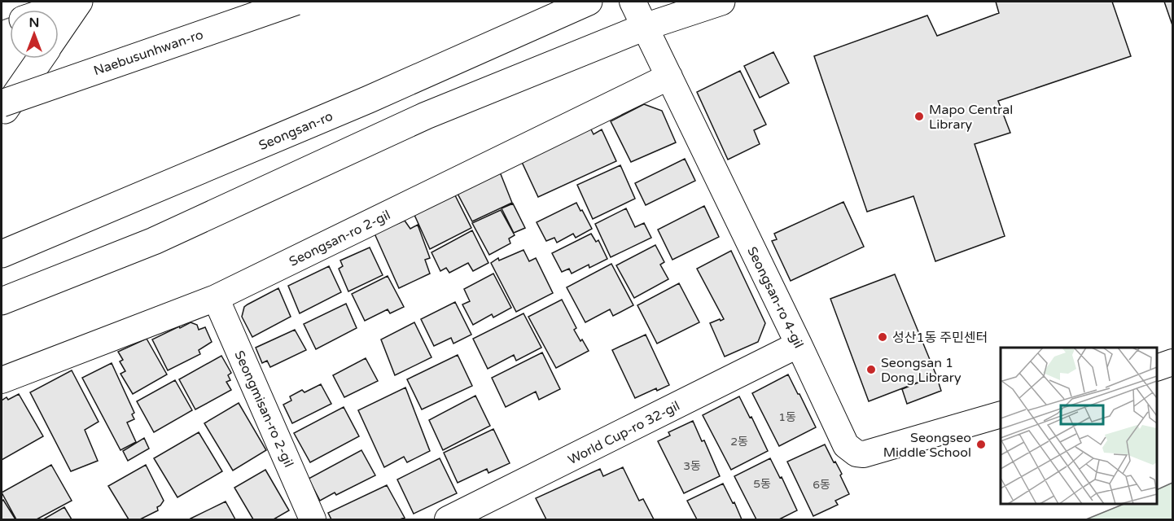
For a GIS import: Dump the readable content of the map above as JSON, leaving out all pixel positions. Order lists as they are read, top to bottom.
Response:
{
  "streets": {
    "main road": ["Naebusunhwan-ro", "Seongsan-ro"],
    "street": [
      "Seongsan-ro 2-gil",
      "Seongsan-ro 4-gil",
      "Seongmisan-ro 2-gil",
      "World Cup-ro 32-gil"
    ]
  },
  "crossings": [
    ["Seongsan-ro 2-gil", "Seongsan-ro 4-gil"],
    ["Seongsan-ro 2-gil", "Seongmisan-ro 2-gil"],
    ["Seongsan-ro 4-gil", "World Cup-ro 32-gil"]
  ],
  "places": [
    "Mapo Central Library",
    "성산1동 주민센터",
    "Seongsan 1 Dong Library",
    "Seongseo Middle School"
  ],
  "house_numbers": [
    "1동",
    "2동",
    "3동",
    "5동",
    "6동"
  ],
  "north": "top"
}
